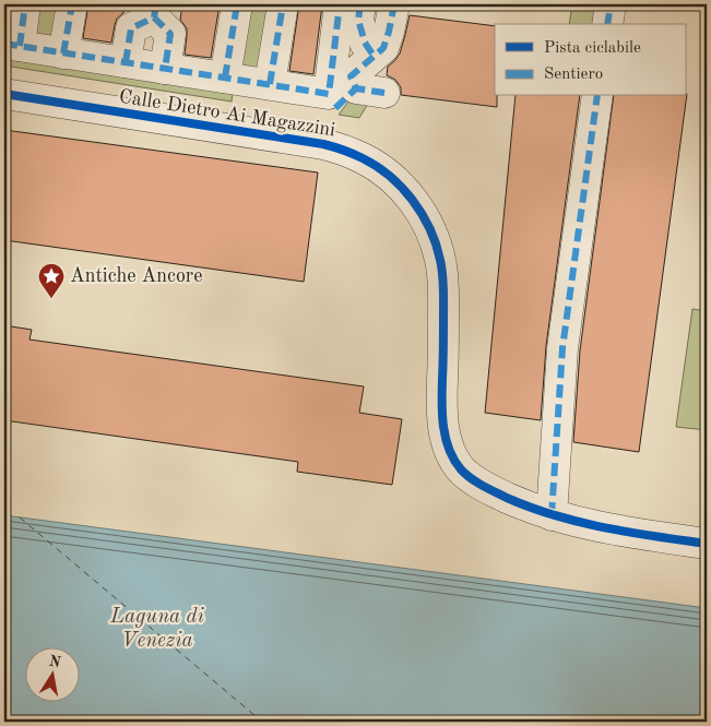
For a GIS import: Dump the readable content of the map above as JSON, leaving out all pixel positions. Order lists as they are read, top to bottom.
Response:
{
  "streets": {
    "street": ["Calle Dietro Ai Magazzini"]
  },
  "water": ["Laguna di Venezia"],
  "places": {
    "place": ["Antiche Ancore"]
  },
  "legend": ["Pista ciclabile", "Sentiero"],
  "north": "top"
}
